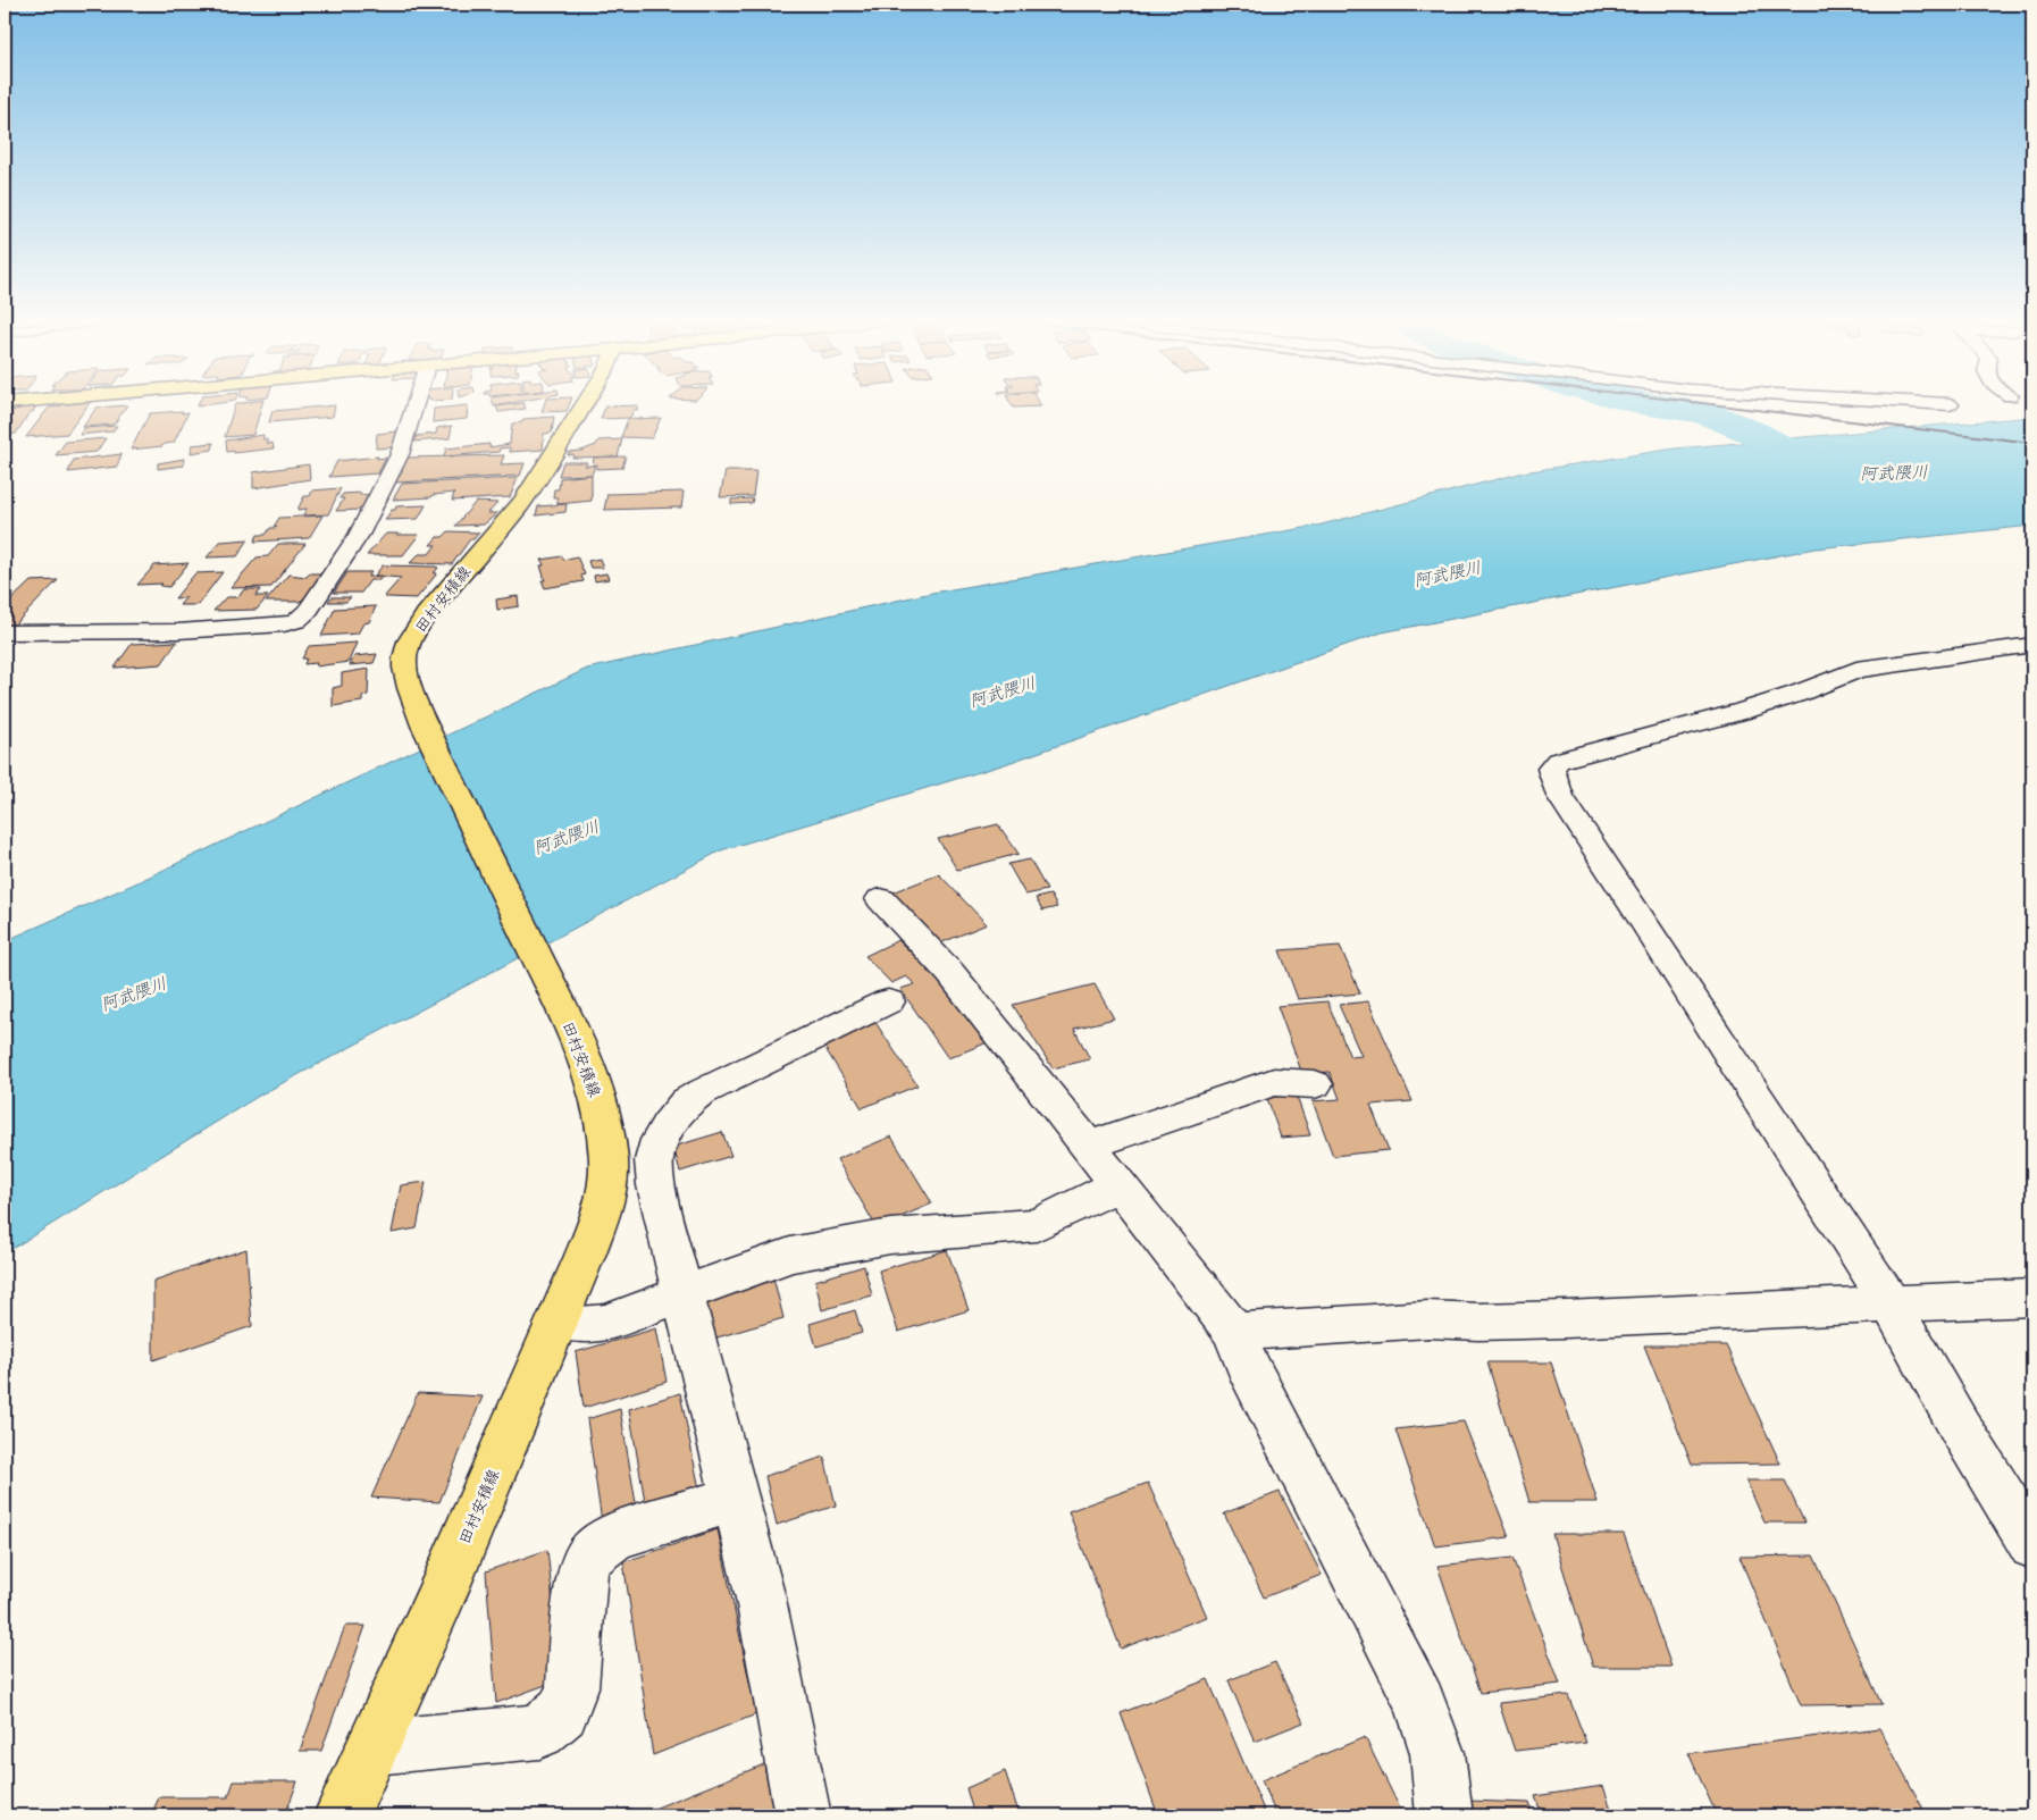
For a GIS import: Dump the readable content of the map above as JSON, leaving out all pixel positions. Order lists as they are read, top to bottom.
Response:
{
  "streets": {
    "main road": ["田村安積線"]
  },
  "water": ["阿武隈川"]
}
